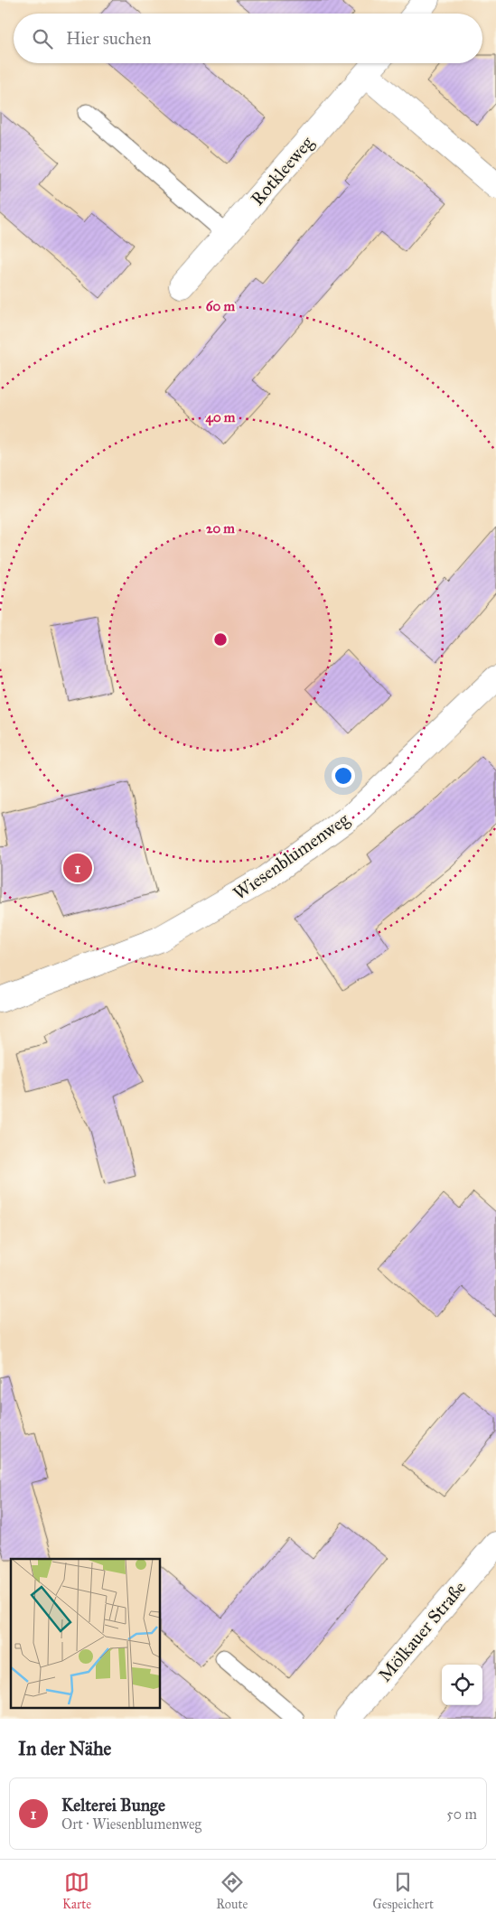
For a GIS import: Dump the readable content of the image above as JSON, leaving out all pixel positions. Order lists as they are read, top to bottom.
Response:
{
  "streets": {
    "street": ["Rotkleeweg", "Wiesenblumenweg", "Mölkauer Straße"]
  },
  "page": {
    "search": "Hier suchen",
    "pins": "1",
    "heading": "In der Nähe",
    "list": [
      {
        "mark": "1",
        "name": "Kelterei Bunge",
        "note": "Ort · Wiesenblumenweg",
        "value": "50 m"
      }
    ],
    "nav": ["Karte", "Route", "Gespeichert"]
  },
  "rings": ["60 m", "40 m", "20 m"]
}
